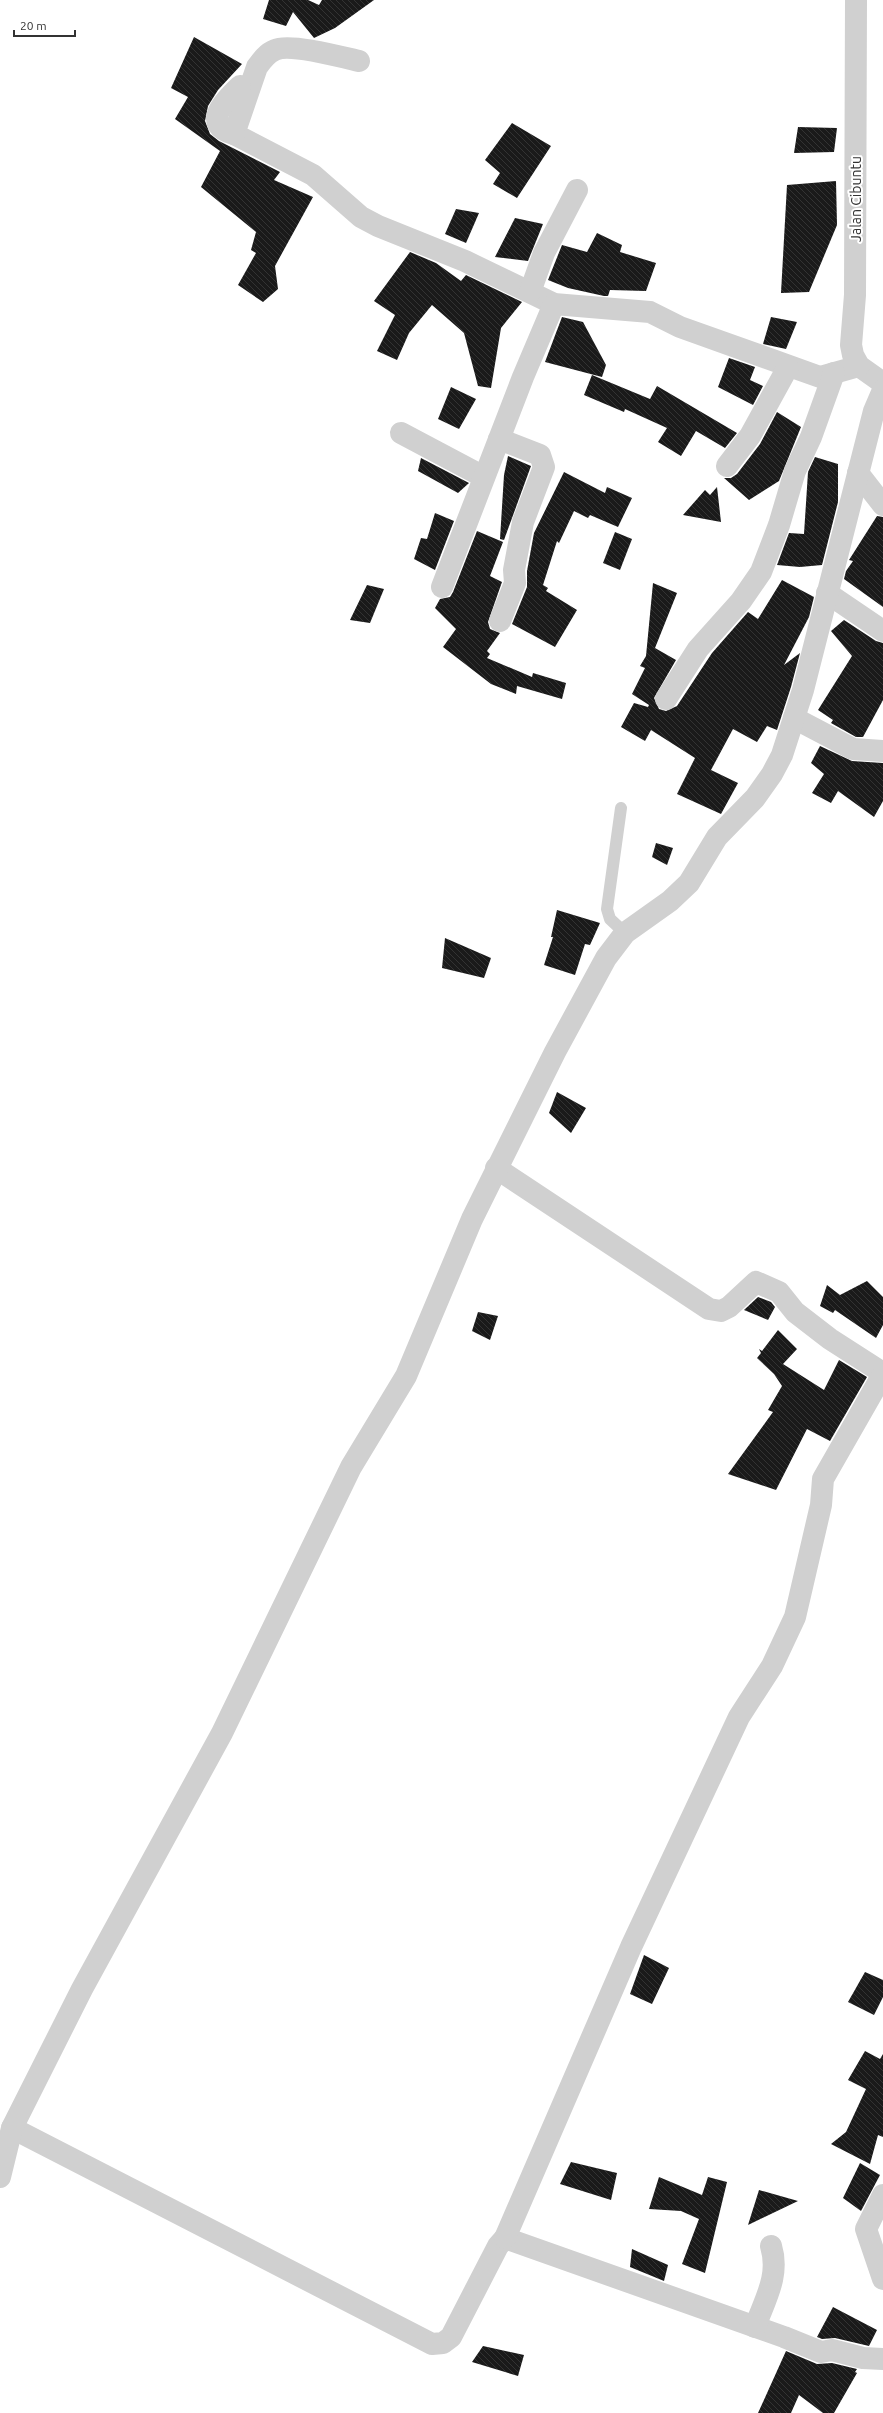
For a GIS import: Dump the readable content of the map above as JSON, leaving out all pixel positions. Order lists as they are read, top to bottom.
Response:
{
  "streets": {
    "street": ["Jalan Cibuntu"]
  },
  "scale_bar": "20 m"
}
